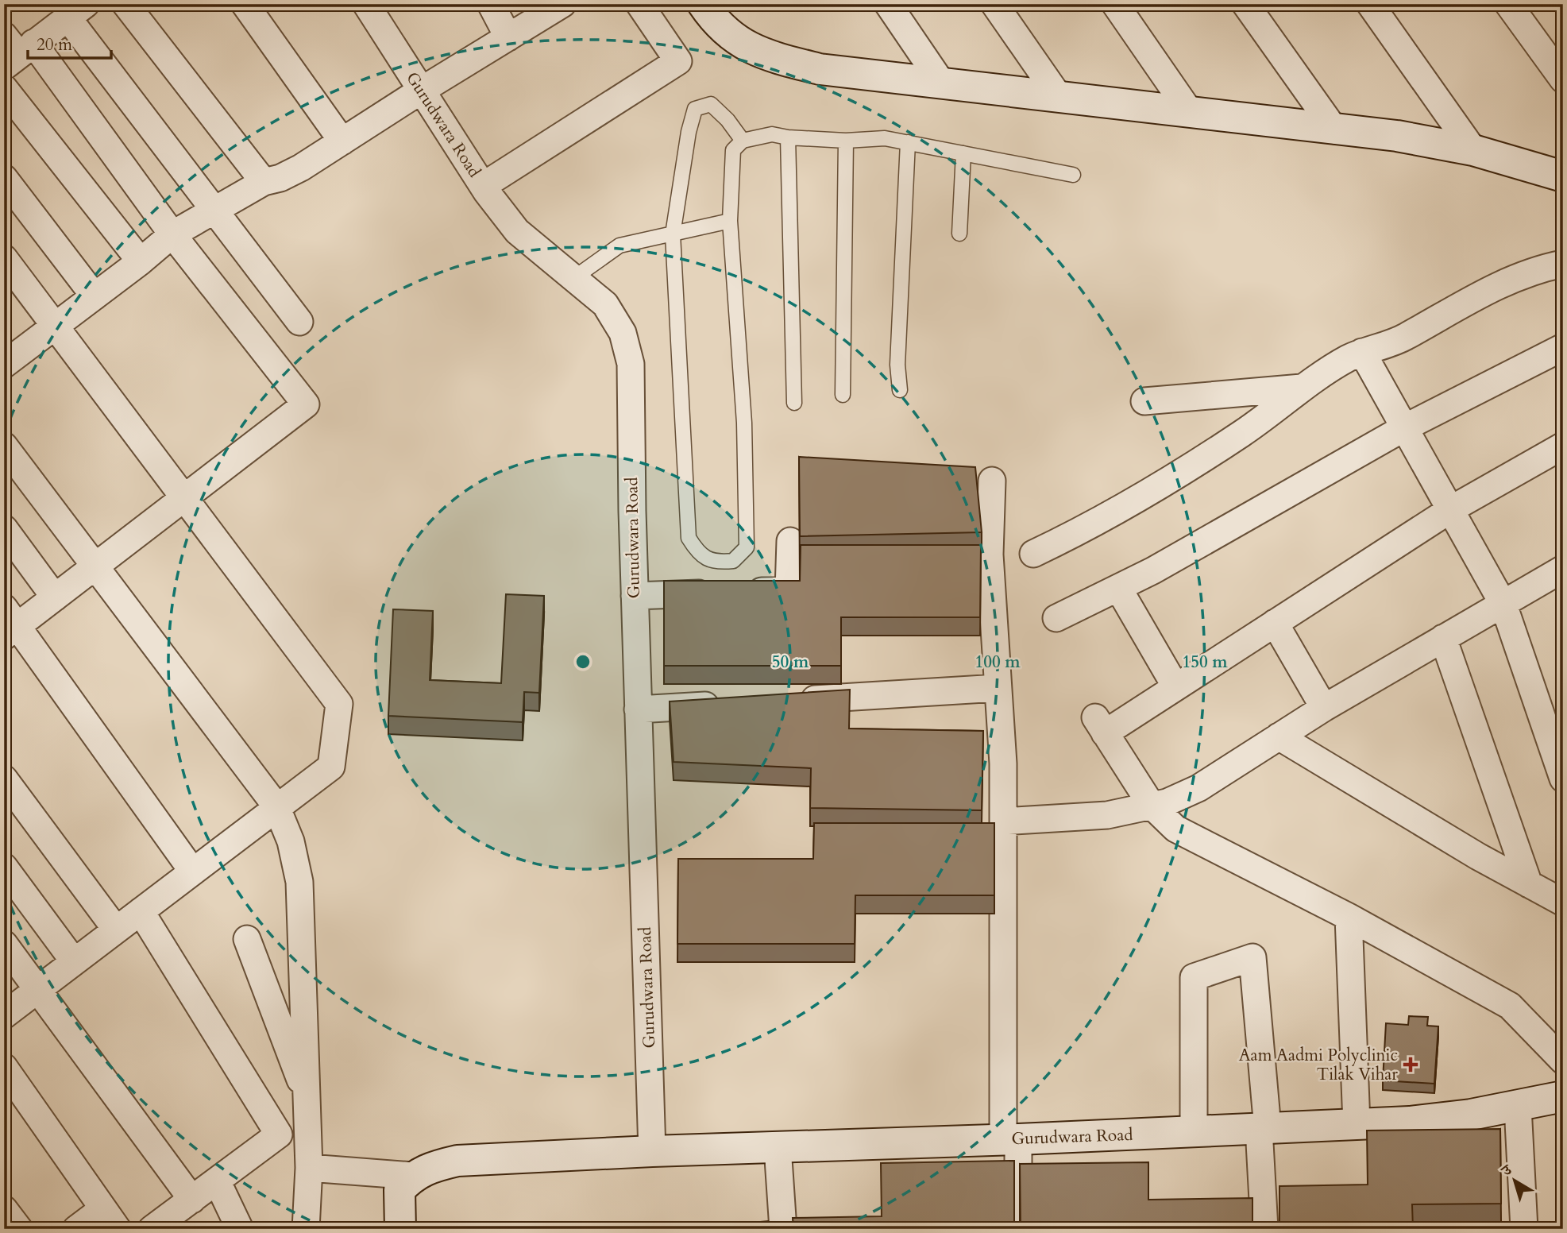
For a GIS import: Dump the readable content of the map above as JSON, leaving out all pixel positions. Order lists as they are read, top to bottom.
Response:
{
  "streets": {
    "street": ["Gurudwara Road"]
  },
  "places": {
    "health": ["Aam Aadmi Polyclinic Tilak Vihar"]
  },
  "scale_bar": "20 m",
  "north": "top left",
  "rings": ["50 m", "100 m", "150 m"]
}
